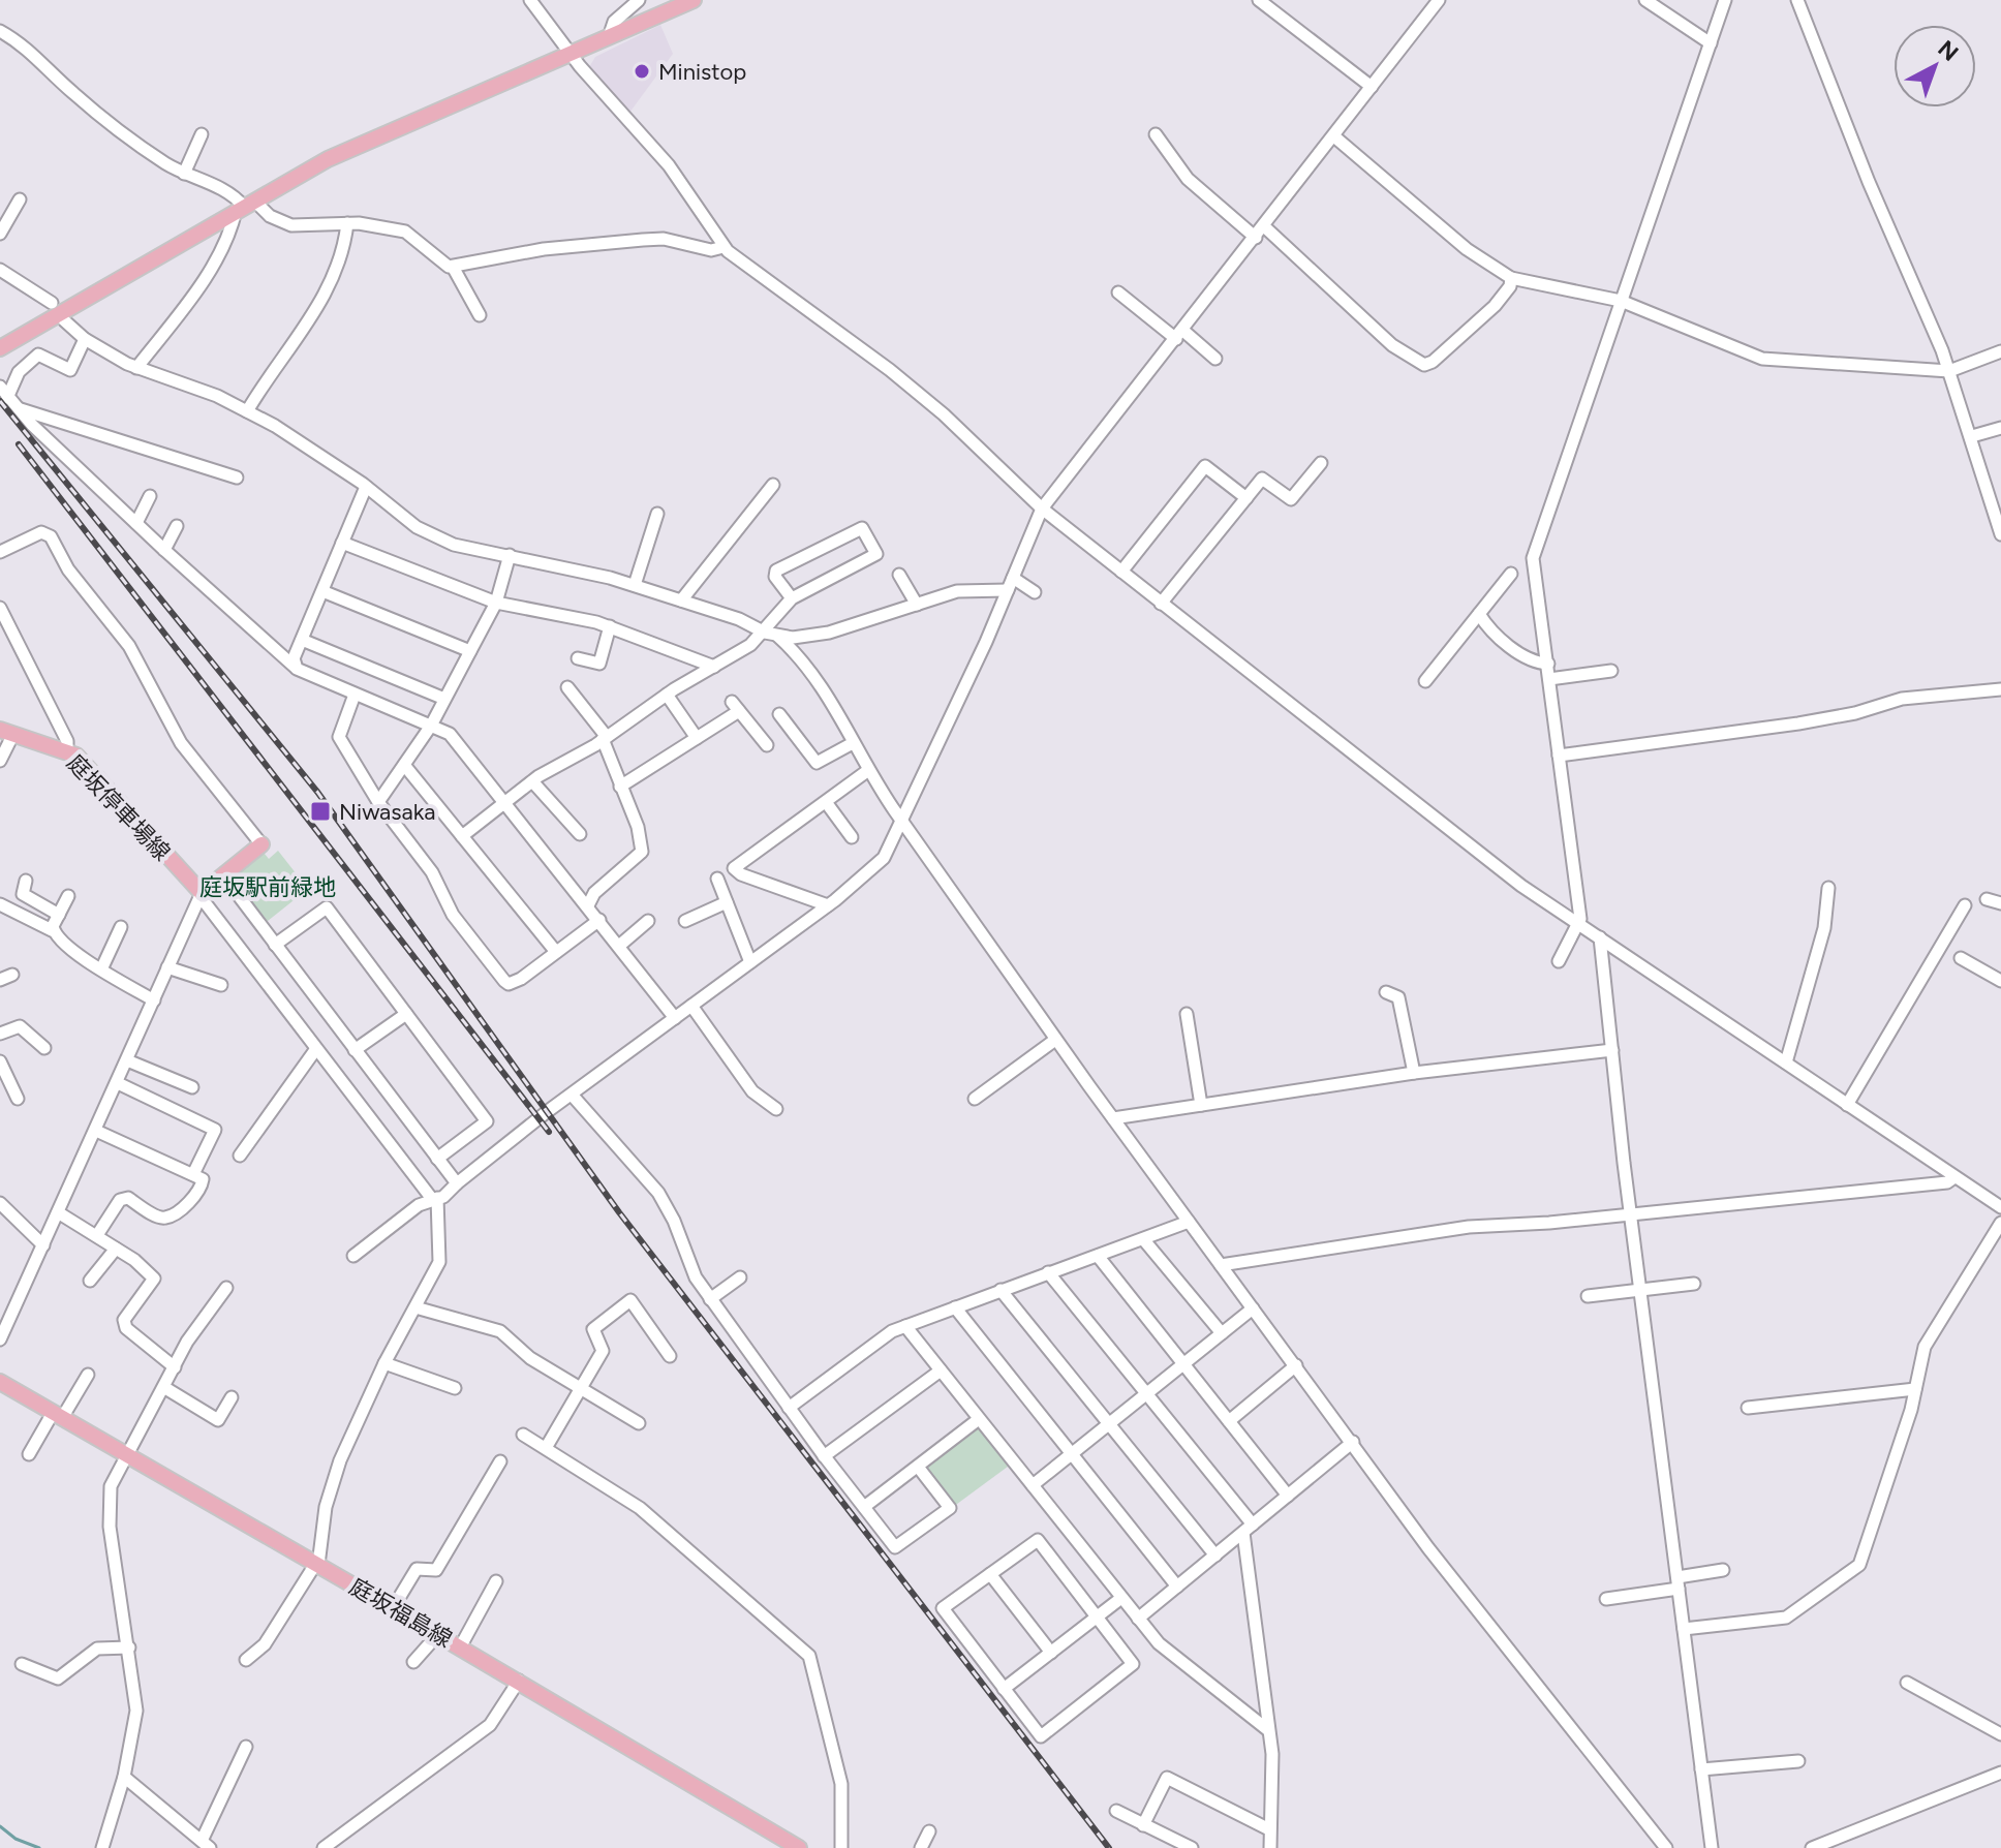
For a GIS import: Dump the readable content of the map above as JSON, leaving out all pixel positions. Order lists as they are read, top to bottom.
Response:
{
  "streets": {
    "main road": ["庭坂停車場線", "庭坂福島線"]
  },
  "parks": ["庭坂駅前緑地"],
  "places": {
    "other": ["Ministop"],
    "transit": ["Niwasaka"]
  },
  "north": "top right"
}
